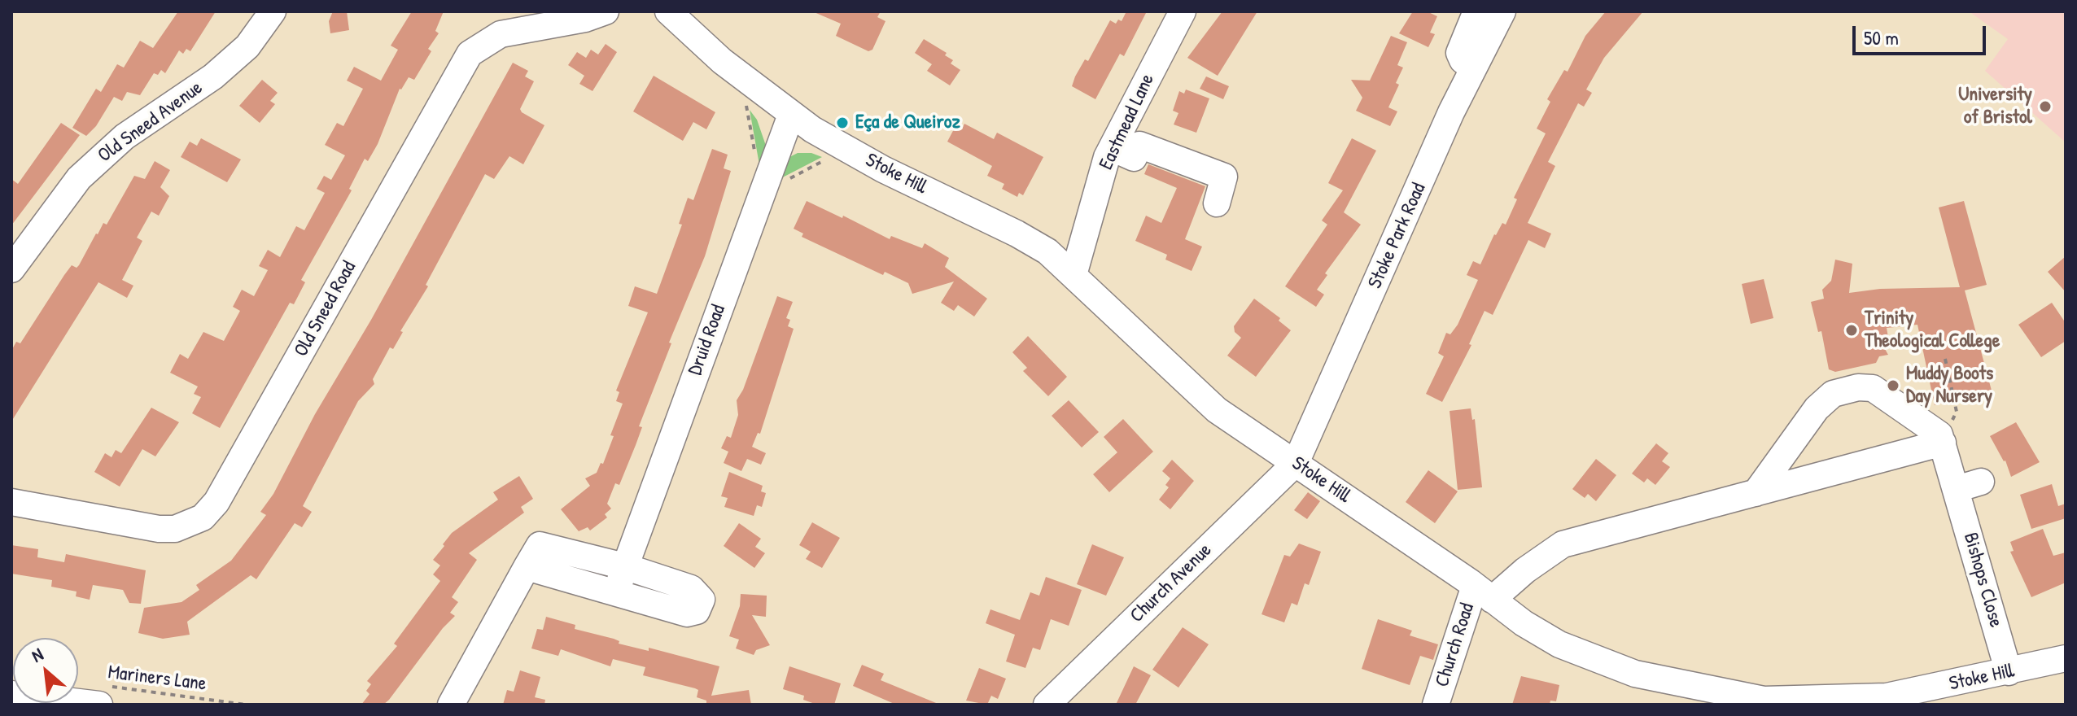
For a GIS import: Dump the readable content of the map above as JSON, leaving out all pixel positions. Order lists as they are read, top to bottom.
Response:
{
  "streets": {
    "street": [
      "Old Sneed Avenue",
      "Eastmead Lane",
      "Stoke Hill",
      "Stoke Park Road",
      "Old Sneed Road",
      "Druid Road",
      "Bishops Close",
      "Church Avenue",
      "Church Road"
    ],
    "path": ["Mariners Lane"]
  },
  "crossings": [
    ["Eastmead Lane", "Stoke Hill"],
    ["Stoke Hill", "Stoke Park Road"],
    ["Stoke Hill", "Druid Road"],
    ["Stoke Hill", "Bishops Close"],
    ["Stoke Hill", "Church Avenue"],
    ["Stoke Hill", "Church Road"],
    ["Stoke Park Road", "Church Avenue"]
  ],
  "places": [
    "University of Bristol",
    "Eça de Queiroz",
    "Trinity Theological College",
    "Muddy Boots Day Nursery"
  ],
  "scale_bar": "50 m",
  "north": "top left"
}
